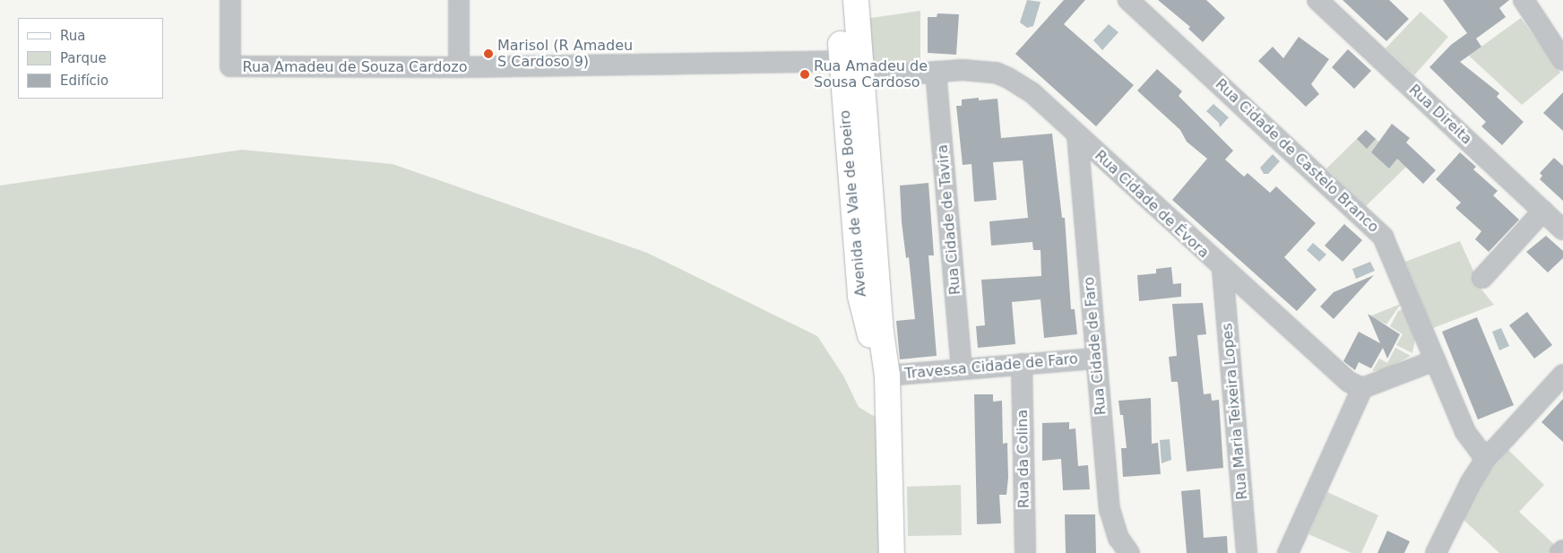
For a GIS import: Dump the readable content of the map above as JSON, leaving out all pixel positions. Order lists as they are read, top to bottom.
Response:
{
  "streets": {
    "street": [
      "Rua Amadeu de Souza Cardozo",
      "Rua Direita",
      "Rua Cidade de Castelo Branco",
      "Avenida de Vale de Boeiro",
      "Rua Cidade de Évora",
      "Rua Cidade de Tavira",
      "Rua Cidade de Faro",
      "Travessa Cidade de Faro",
      "Rua Maria Teixeira Lopes",
      "Rua da Colina"
    ]
  },
  "crossings": [
    ["Rua Amadeu de Souza Cardozo", "Avenida de Vale de Boeiro"],
    ["Rua Amadeu de Souza Cardozo", "Rua Cidade de Évora"],
    ["Avenida de Vale de Boeiro", "Rua Cidade de Évora"],
    ["Avenida de Vale de Boeiro", "Travessa Cidade de Faro"],
    ["Rua Cidade de Évora", "Rua Cidade de Tavira"],
    ["Rua Cidade de Évora", "Rua Cidade de Faro"],
    ["Rua Cidade de Évora", "Rua Maria Teixeira Lopes"],
    ["Rua Cidade de Tavira", "Travessa Cidade de Faro"],
    ["Rua Cidade de Faro", "Travessa Cidade de Faro"],
    ["Travessa Cidade de Faro", "Rua da Colina"]
  ],
  "places": ["Marisol (R Amadeu S Cardoso 9)", "Rua Amadeu de Sousa Cardoso"],
  "legend": ["Rua", "Parque", "Edifício"]
}
